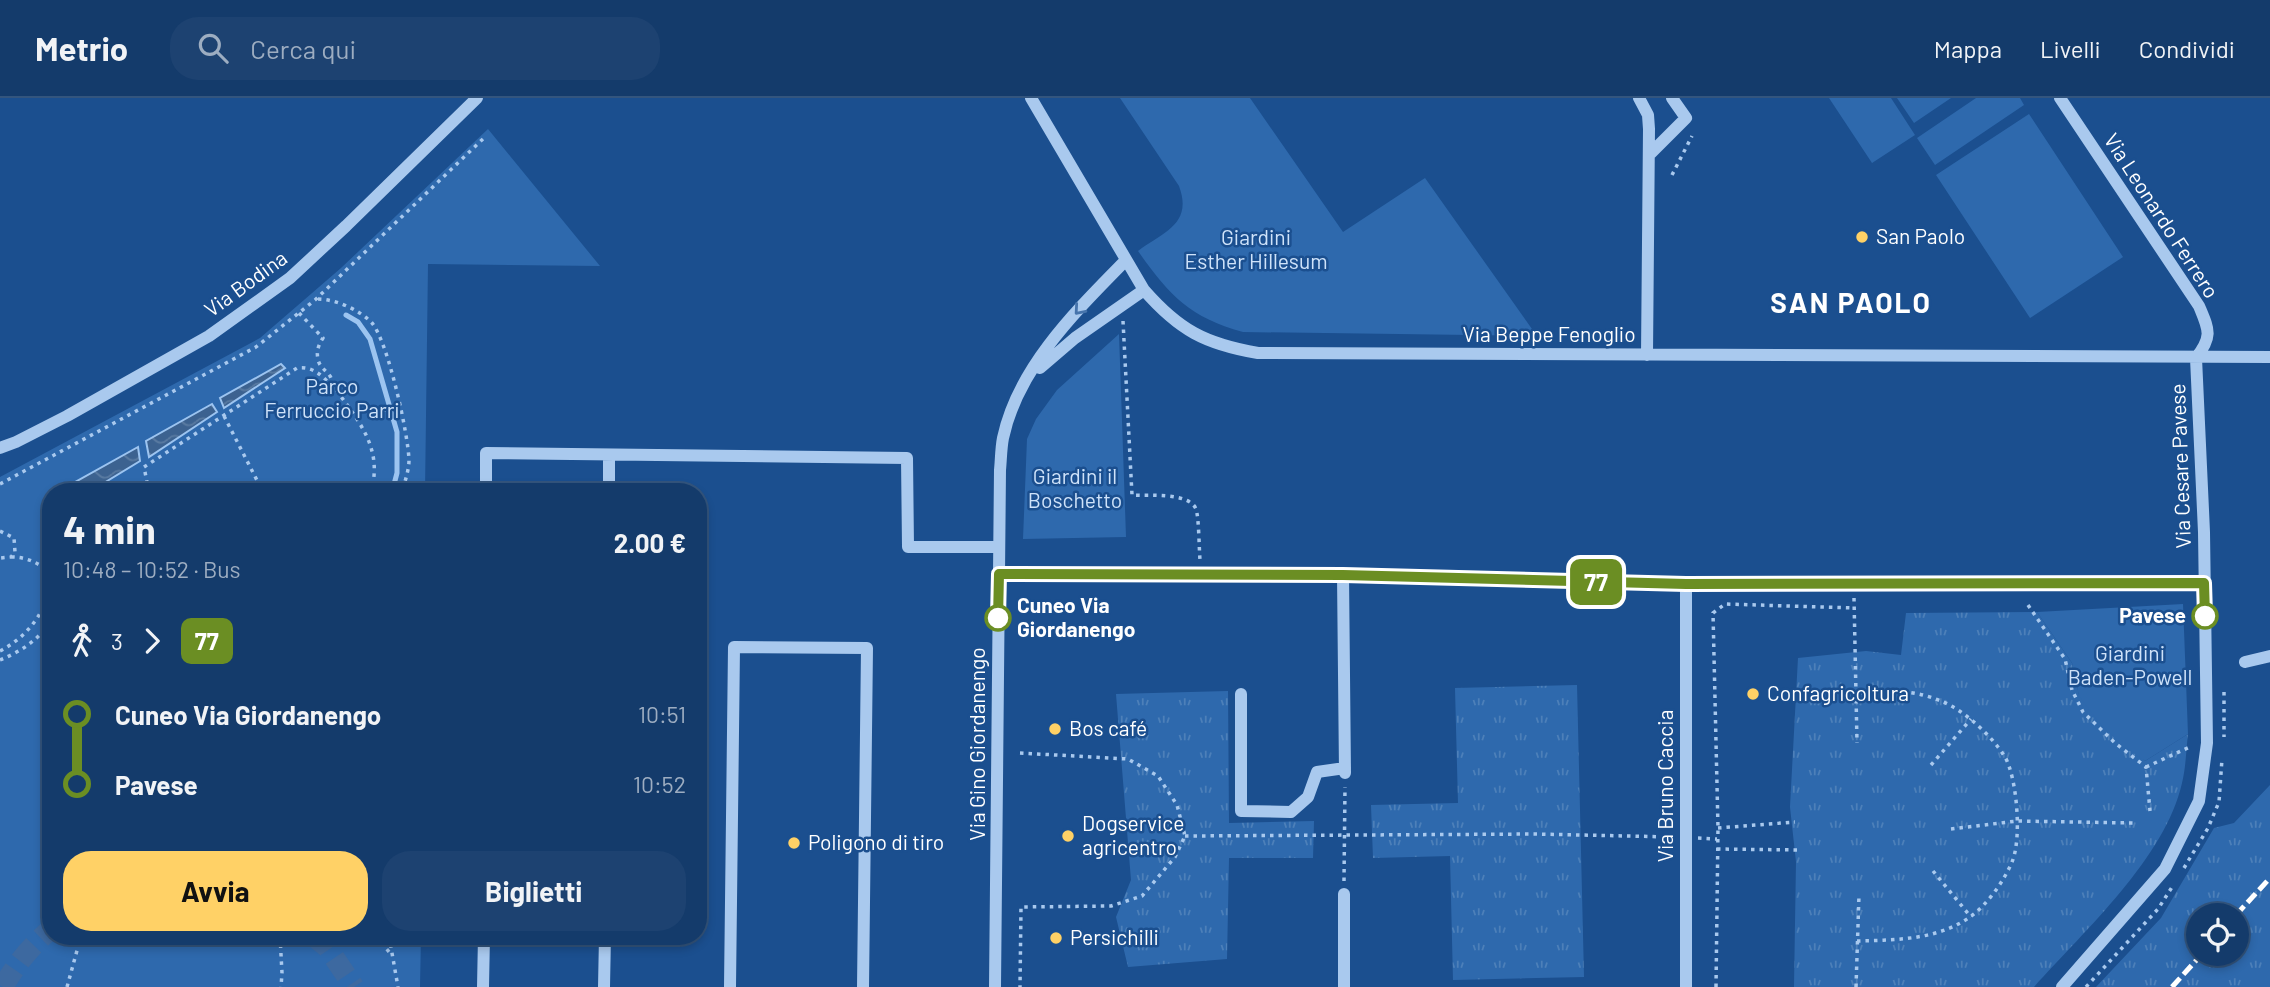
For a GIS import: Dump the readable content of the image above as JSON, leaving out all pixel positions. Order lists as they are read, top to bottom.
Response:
{
  "streets": {
    "street": [
      "Via Leonardo Ferrero",
      "Via Bodina",
      "Via Beppe Fenoglio",
      "Via Cesare Pavese",
      "Via Gino Giordanengo",
      "Via Bruno Caccia"
    ]
  },
  "crossings": [
    ["Via Leonardo Ferrero", "Via Beppe Fenoglio"],
    ["Via Leonardo Ferrero", "Via Cesare Pavese"],
    ["Via Beppe Fenoglio", "Via Cesare Pavese"],
    ["Via Beppe Fenoglio", "Via Gino Giordanengo"]
  ],
  "districts": ["SAN PAOLO"],
  "parks": [
    "Giardini Esther Hillesum",
    "Parco Ferruccio Parri",
    "Giardini il Boschetto",
    "Giardini Baden-Powell"
  ],
  "places": [
    "San Paolo",
    "Pavese",
    "Cuneo Via Giordanengo",
    "Confagricoltura",
    "Bos café",
    "Dogservice agricentro",
    "Poligono di tiro",
    "Persichilli"
  ],
  "lines": ["bus line 77"],
  "page": {
    "header": "Metrio",
    "search": "Cerca qui",
    "nav": ["Mappa", "Livelli", "Condividi"],
    "on_map": "77",
    "heading": ["4 min", "10:48 – 10:52 · Bus", "2.00 €"],
    "legs": ["3", "77"],
    "list": [
      {
        "name": "Cuneo Via Giordanengo",
        "value": "10:51"
      },
      {
        "name": "Pavese",
        "value": "10:52"
      }
    ],
    "buttons": ["Avvia", "Biglietti"]
  }
}
